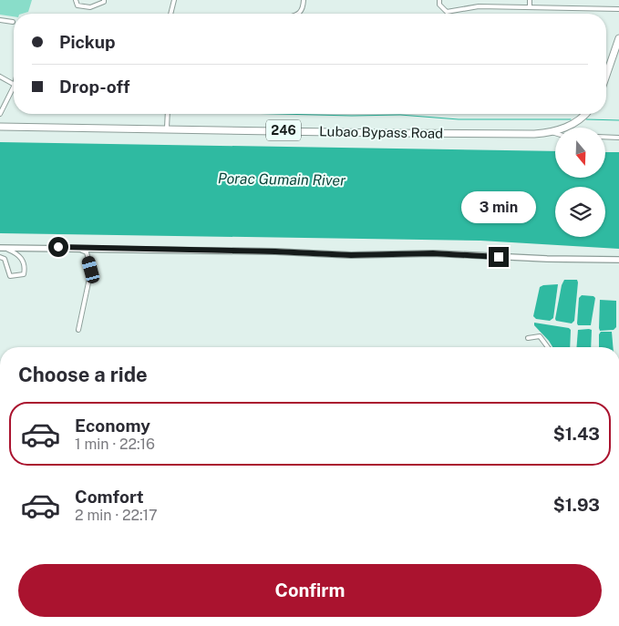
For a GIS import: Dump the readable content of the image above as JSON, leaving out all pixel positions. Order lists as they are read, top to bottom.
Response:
{
  "streets": {
    "highway": ["246", "Lubao Bypass Road"]
  },
  "water": ["Porac Gumain River"],
  "north": "bottom",
  "page": {
    "banner": ["Pickup", "Drop-off"],
    "bubble": "3 min",
    "heading": "Choose a ride",
    "list": [
      {
        "name": "Economy",
        "note": "1 min · 22:16",
        "value": "$1.43"
      },
      {
        "name": "Comfort",
        "note": "2 min · 22:17",
        "value": "$1.93"
      }
    ],
    "buttons": "Confirm"
  }
}
